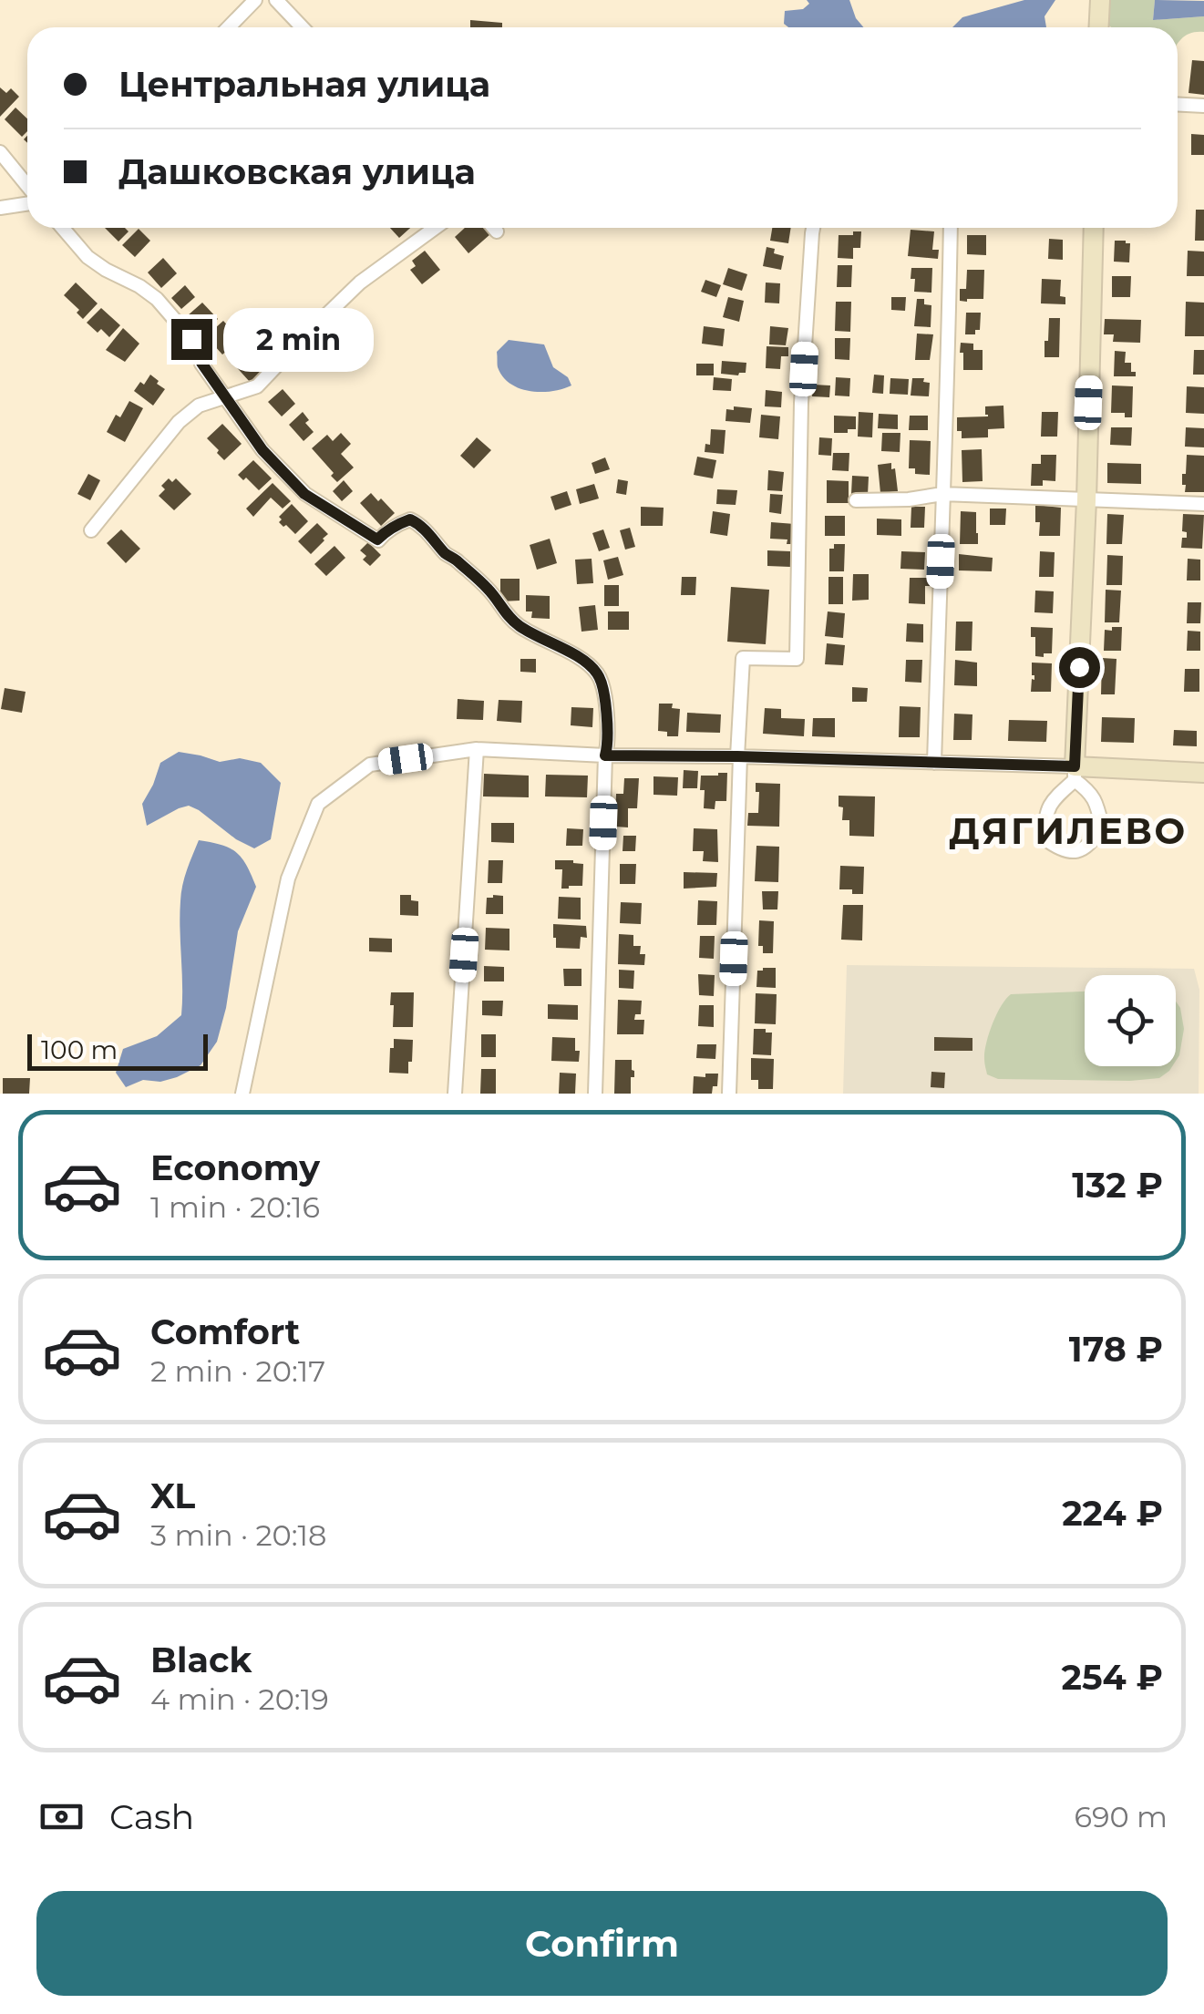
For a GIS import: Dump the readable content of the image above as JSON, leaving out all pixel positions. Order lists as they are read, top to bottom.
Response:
{
  "districts": ["ДЯГИЛЕВО"],
  "scale_bar": "100 m",
  "page": {
    "banner": ["Центральная улица", "Дашковская улица"],
    "bubble": "2 min",
    "scale": "100 m",
    "list": [
      {
        "name": "Economy",
        "note": "1 min · 20:16",
        "value": "132 ₽"
      },
      {
        "name": "Comfort",
        "note": "2 min · 20:17",
        "value": "178 ₽"
      },
      {
        "name": "XL",
        "note": "3 min · 20:18",
        "value": "224 ₽"
      },
      {
        "name": "Black",
        "note": "4 min · 20:19",
        "value": "254 ₽"
      }
    ],
    "pay": ["Cash", "690 m"],
    "buttons": "Confirm"
  }
}
